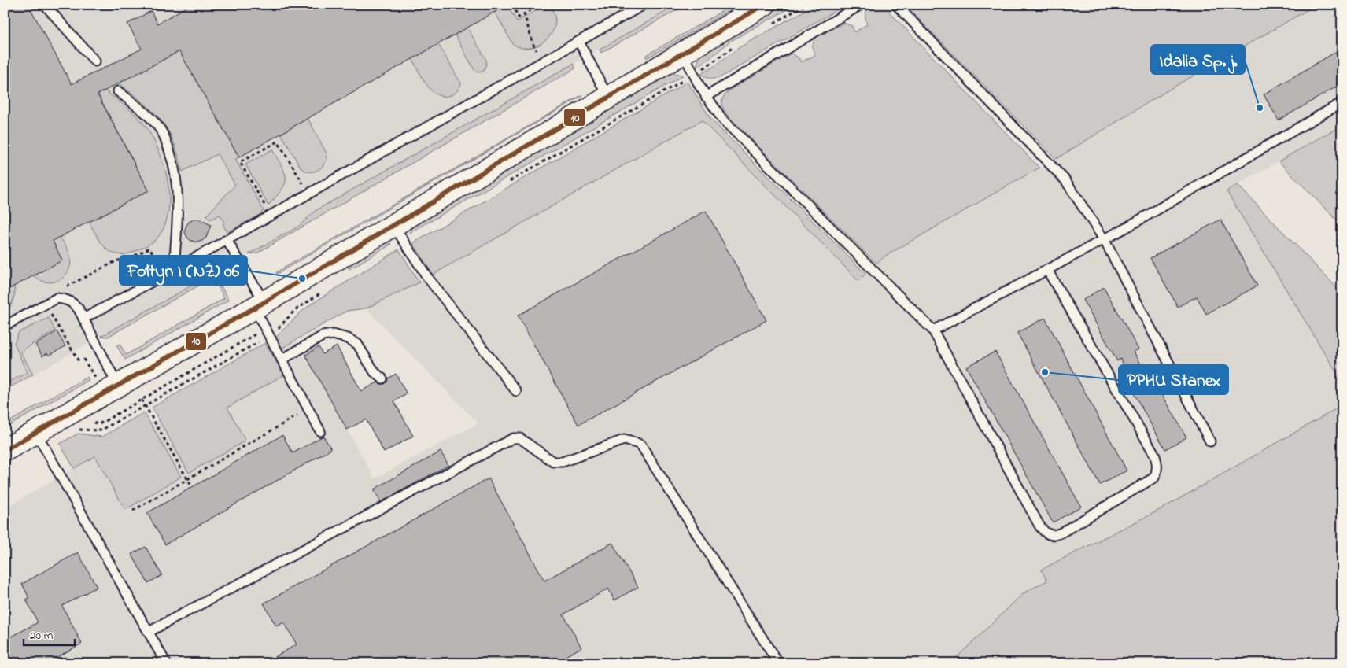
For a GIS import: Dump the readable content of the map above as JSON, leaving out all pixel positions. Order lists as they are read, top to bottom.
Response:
{
  "places": ["Idalia Sp. j.", "Fołtyn I (NŻ) 06", "PPHU Stanex"],
  "lines": ["transit line 10"],
  "scale_bar": "20 m"
}
